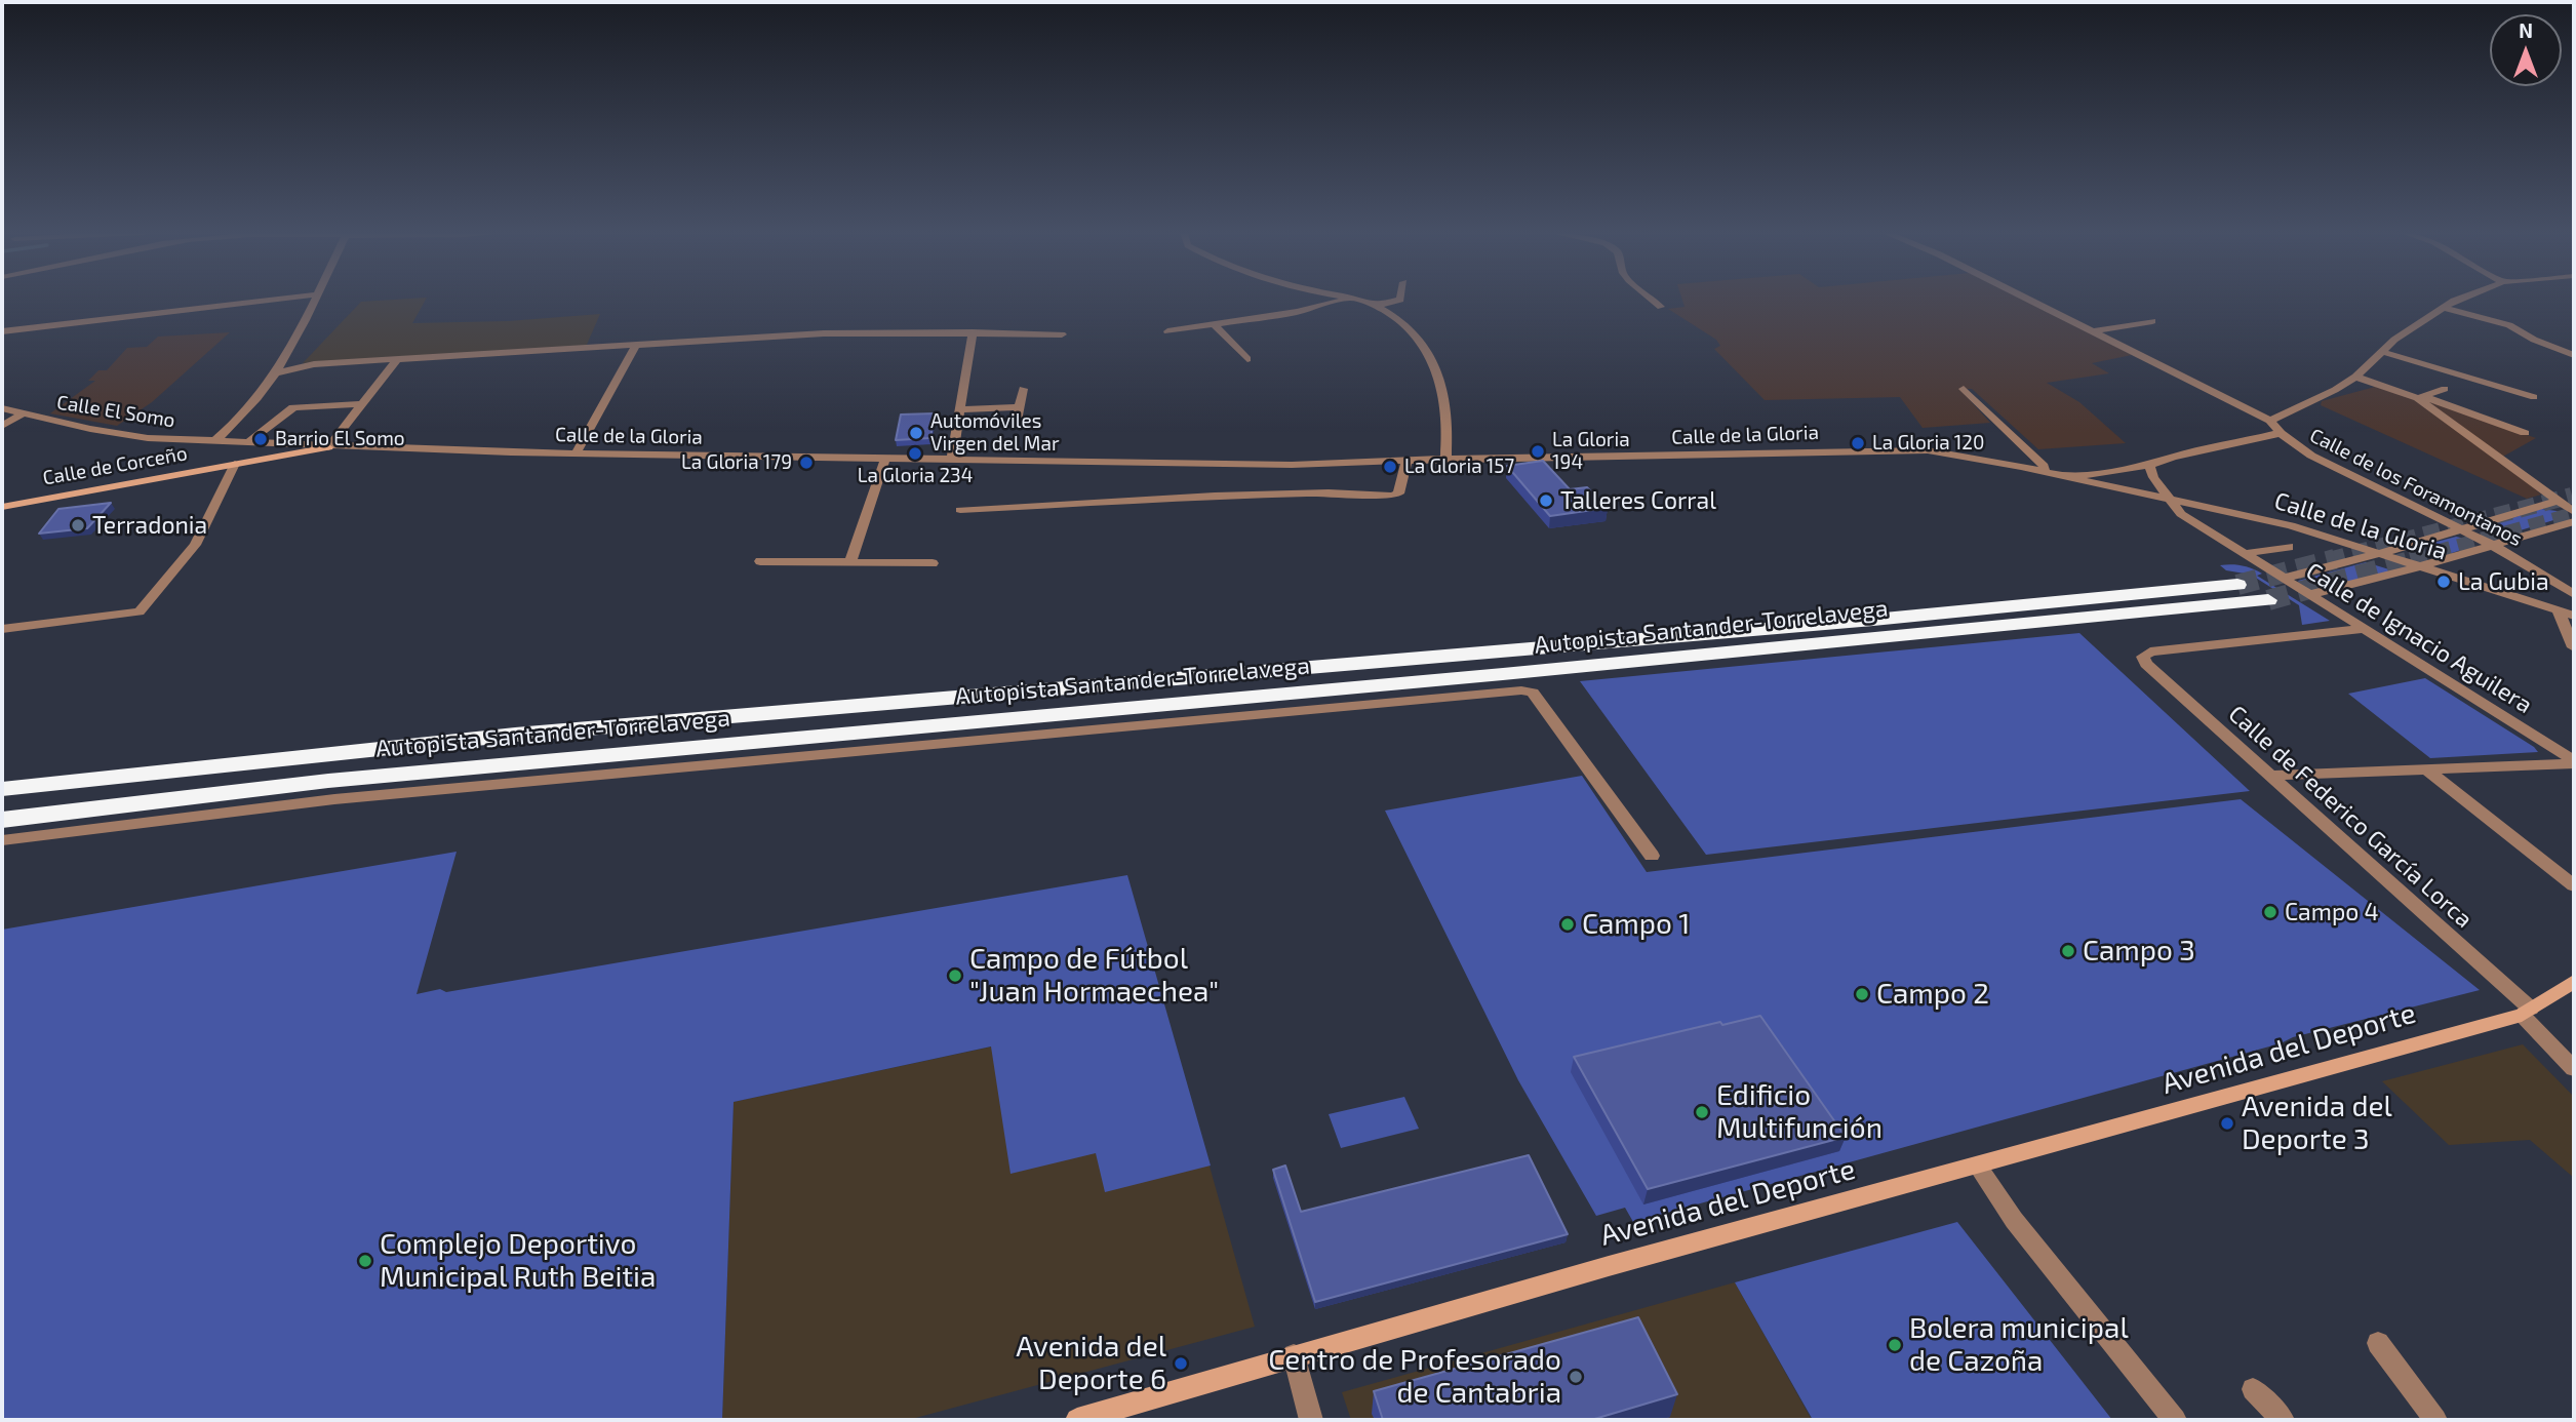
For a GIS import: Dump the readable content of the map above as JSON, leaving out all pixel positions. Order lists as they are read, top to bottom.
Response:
{
  "streets": {
    "highway": ["Autopista Santander-Torrelavega"],
    "main road": ["Calle de Corceño", "Avenida del Deporte"],
    "street": [
      "Calle El Somo",
      "Calle de la Gloria",
      "Calle de los Foramontanos",
      "Calle de Ignacio Aguilera",
      "Calle de Federico García Lorca"
    ]
  },
  "crossings": [
    ["Calle El Somo", "Calle de la Gloria"],
    ["Calle El Somo", "Calle de Corceño"],
    ["Calle de la Gloria", "Calle de Corceño"],
    ["Calle de la Gloria", "Calle de los Foramontanos"],
    ["Calle de la Gloria", "Calle de Ignacio Aguilera"],
    ["Calle de Ignacio Aguilera", "Calle de Federico García Lorca"],
    ["Calle de Federico García Lorca", "Avenida del Deporte"]
  ],
  "places": [
    "Automóviles Virgen del Mar",
    "Barrio El Somo",
    "La Gloria 120",
    "La Gloria 194",
    "La Gloria 234",
    "La Gloria 179",
    "La Gloria 157",
    "Talleres Corral",
    "Terradonia",
    "La Gubia",
    "Campo 4",
    "Campo 1",
    "Campo 3",
    "Campo de Fútbol \"Juan Hormaechea\"",
    "Campo 2",
    "Edificio Multifunción",
    "Avenida del Deporte 3",
    "Complejo Deportivo Municipal Ruth Beitia",
    "Bolera municipal de Cazoña",
    "Avenida del Deporte 6",
    "Centro de Profesorado de Cantabria"
  ],
  "north": "top"
}
